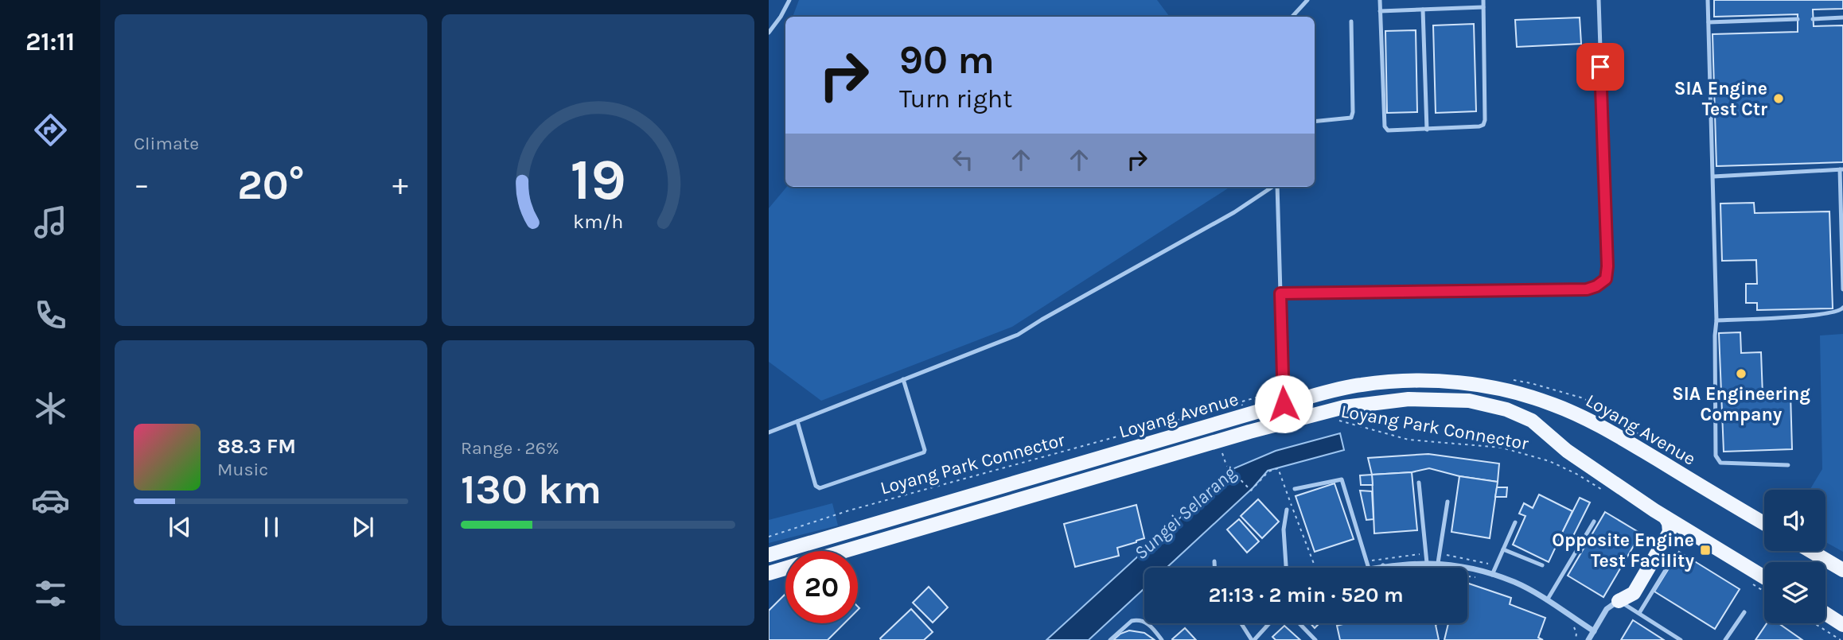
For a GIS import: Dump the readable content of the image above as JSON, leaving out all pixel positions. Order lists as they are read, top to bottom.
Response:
{
  "streets": {
    "main road": ["Loyang Avenue"],
    "path": ["Loyang Park Connector"]
  },
  "crossings": [
    ["Loyang Avenue", "Loyang Park Connector"]
  ],
  "water": ["Sungei Selarang"],
  "places": {
    "other": ["SIA Engine Test Ctr", "SIA Engineering Company"],
    "transit": ["Opposite Engine Test Facility"]
  },
  "page": {
    "tabs": "21:11",
    "tile": [
      "Climate",
      ["Range · 26%", "130 km"]
    ],
    "turn": ["90 m", "Turn right"],
    "heat": ["−", "20°", "+"],
    "song": ["88.3 FM", "Music"],
    "limit": "20",
    "trip": "21:13 · 2 min · 520 m",
    "gauge": ["19", "km/h"]
  }
}
